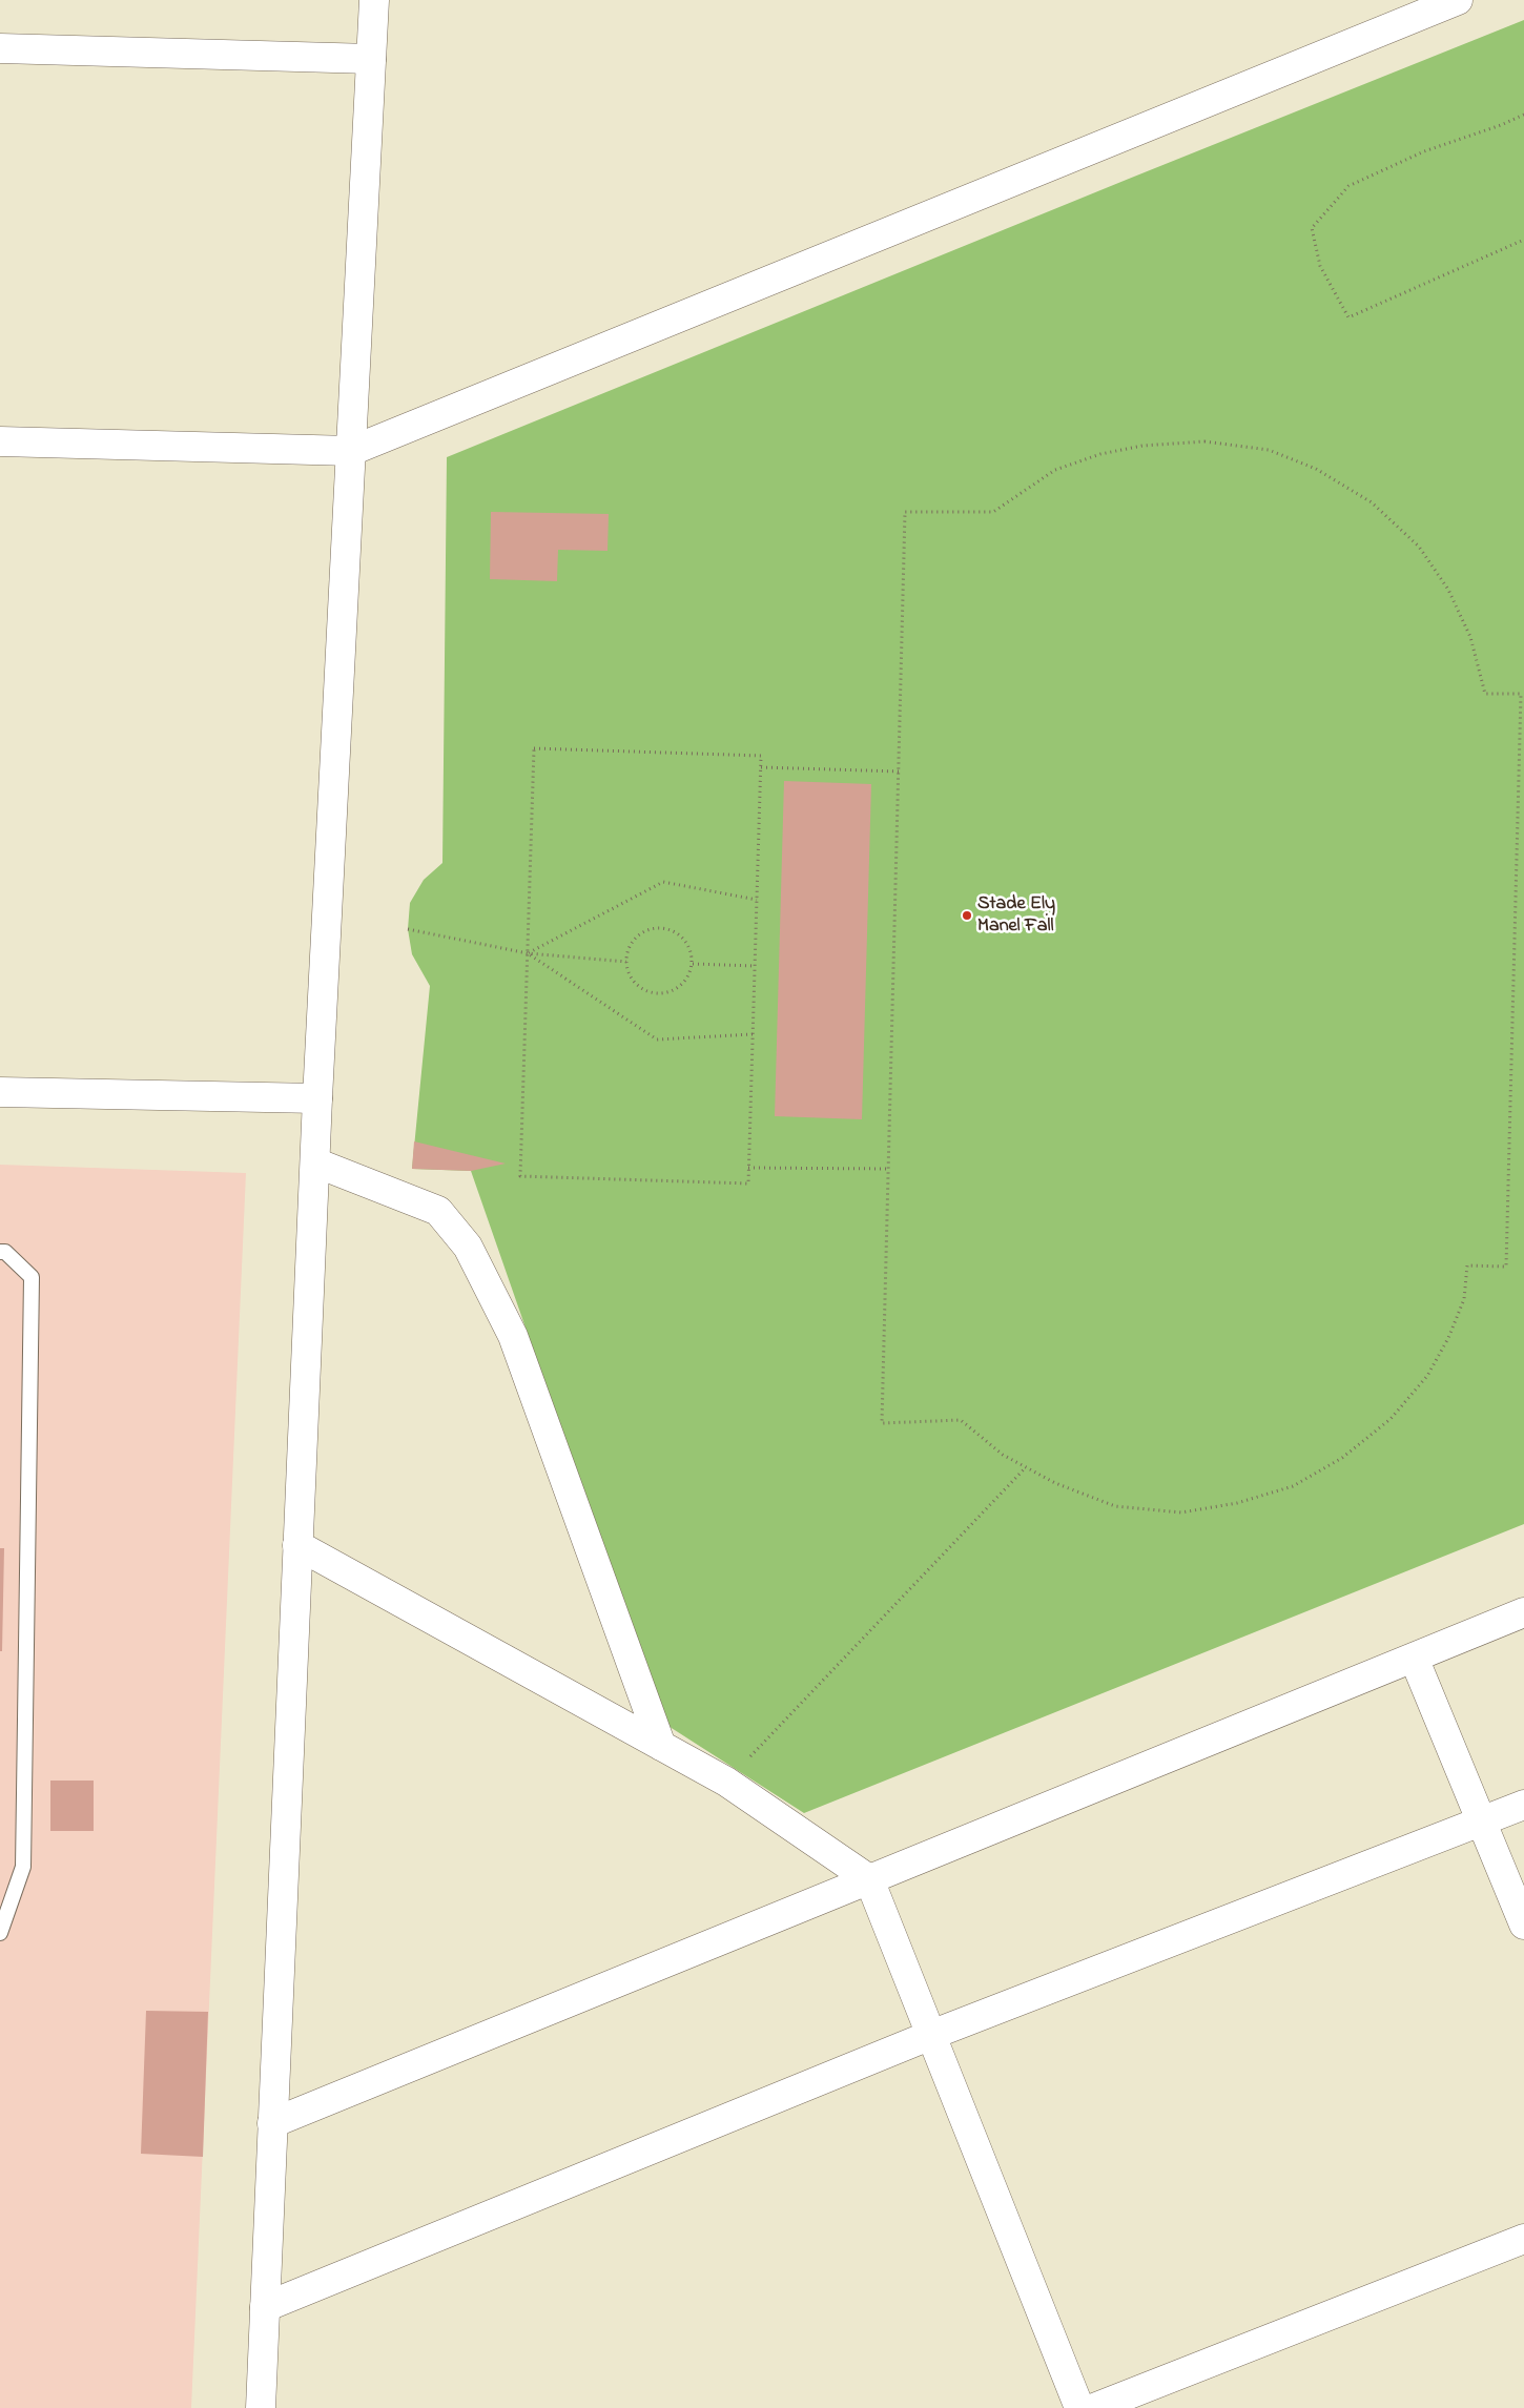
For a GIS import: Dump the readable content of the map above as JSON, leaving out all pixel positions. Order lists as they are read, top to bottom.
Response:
{
  "places": ["Stade Ely Manel Fall"]
}
